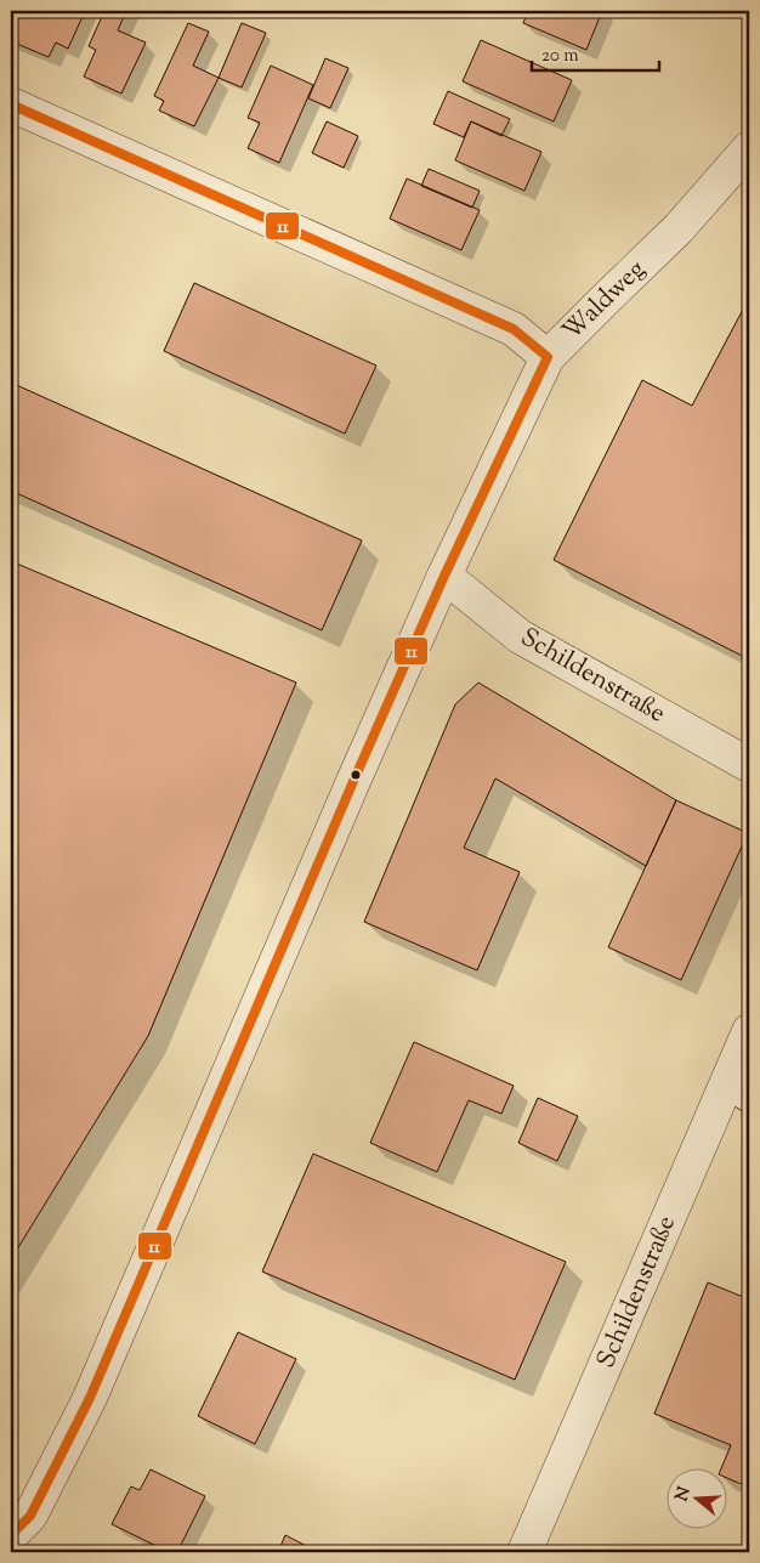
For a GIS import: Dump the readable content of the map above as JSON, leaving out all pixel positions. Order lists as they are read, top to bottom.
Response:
{
  "streets": {
    "street": ["Waldweg", "Schildenstraße"]
  },
  "crossings": [
    ["Waldweg", "Schildenstraße"]
  ],
  "lines": ["transit line 11"],
  "scale_bar": "20 m",
  "north": "left"
}
